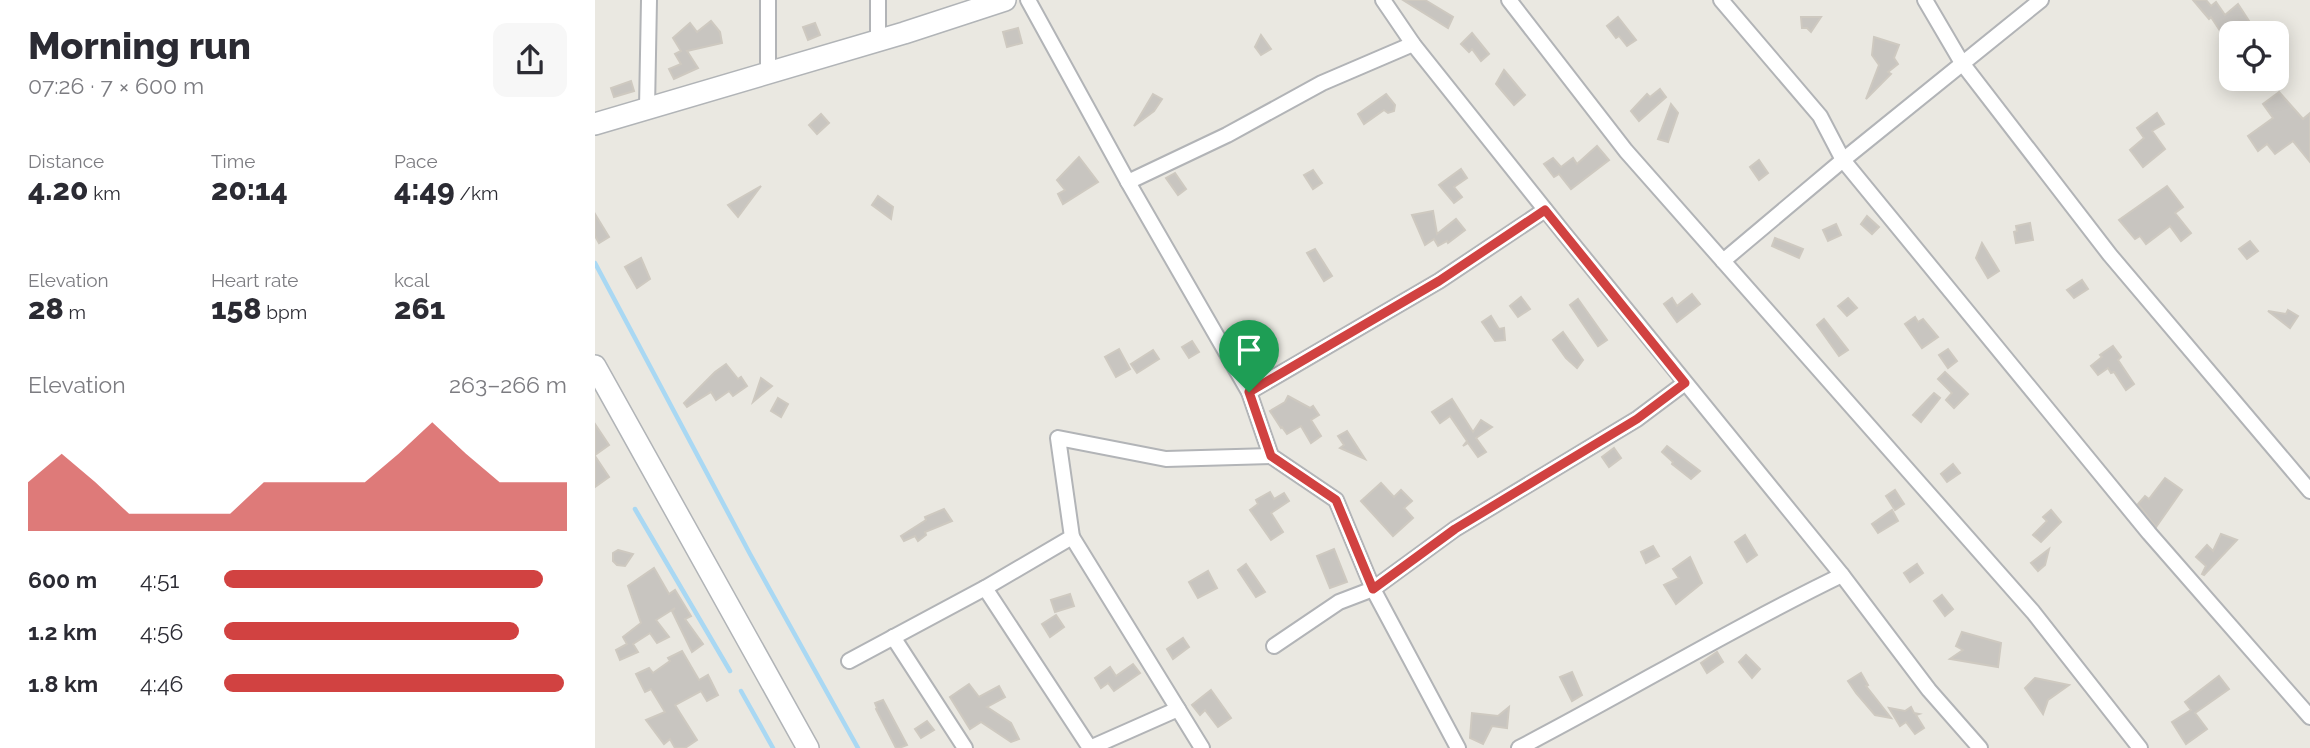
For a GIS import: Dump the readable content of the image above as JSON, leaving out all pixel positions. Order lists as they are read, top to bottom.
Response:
{
  "page": {
    "heading": ["Morning run", "07:26 · 7 × 600 m"],
    "stats": [
      ["Distance", "4.20 km"],
      ["Time", "20:14"],
      ["Pace", "4:49 /km"],
      ["Elevation", "28 m"],
      ["Heart rate", "158 bpm"],
      ["kcal", "261"]
    ],
    "chart": ["Elevation", "263–266 m"],
    "list": [
      {
        "name": "600 m",
        "note": "4:51"
      },
      {
        "name": "1.2 km",
        "note": "4:56"
      },
      {
        "name": "1.8 km",
        "note": "4:46"
      }
    ]
  }
}
